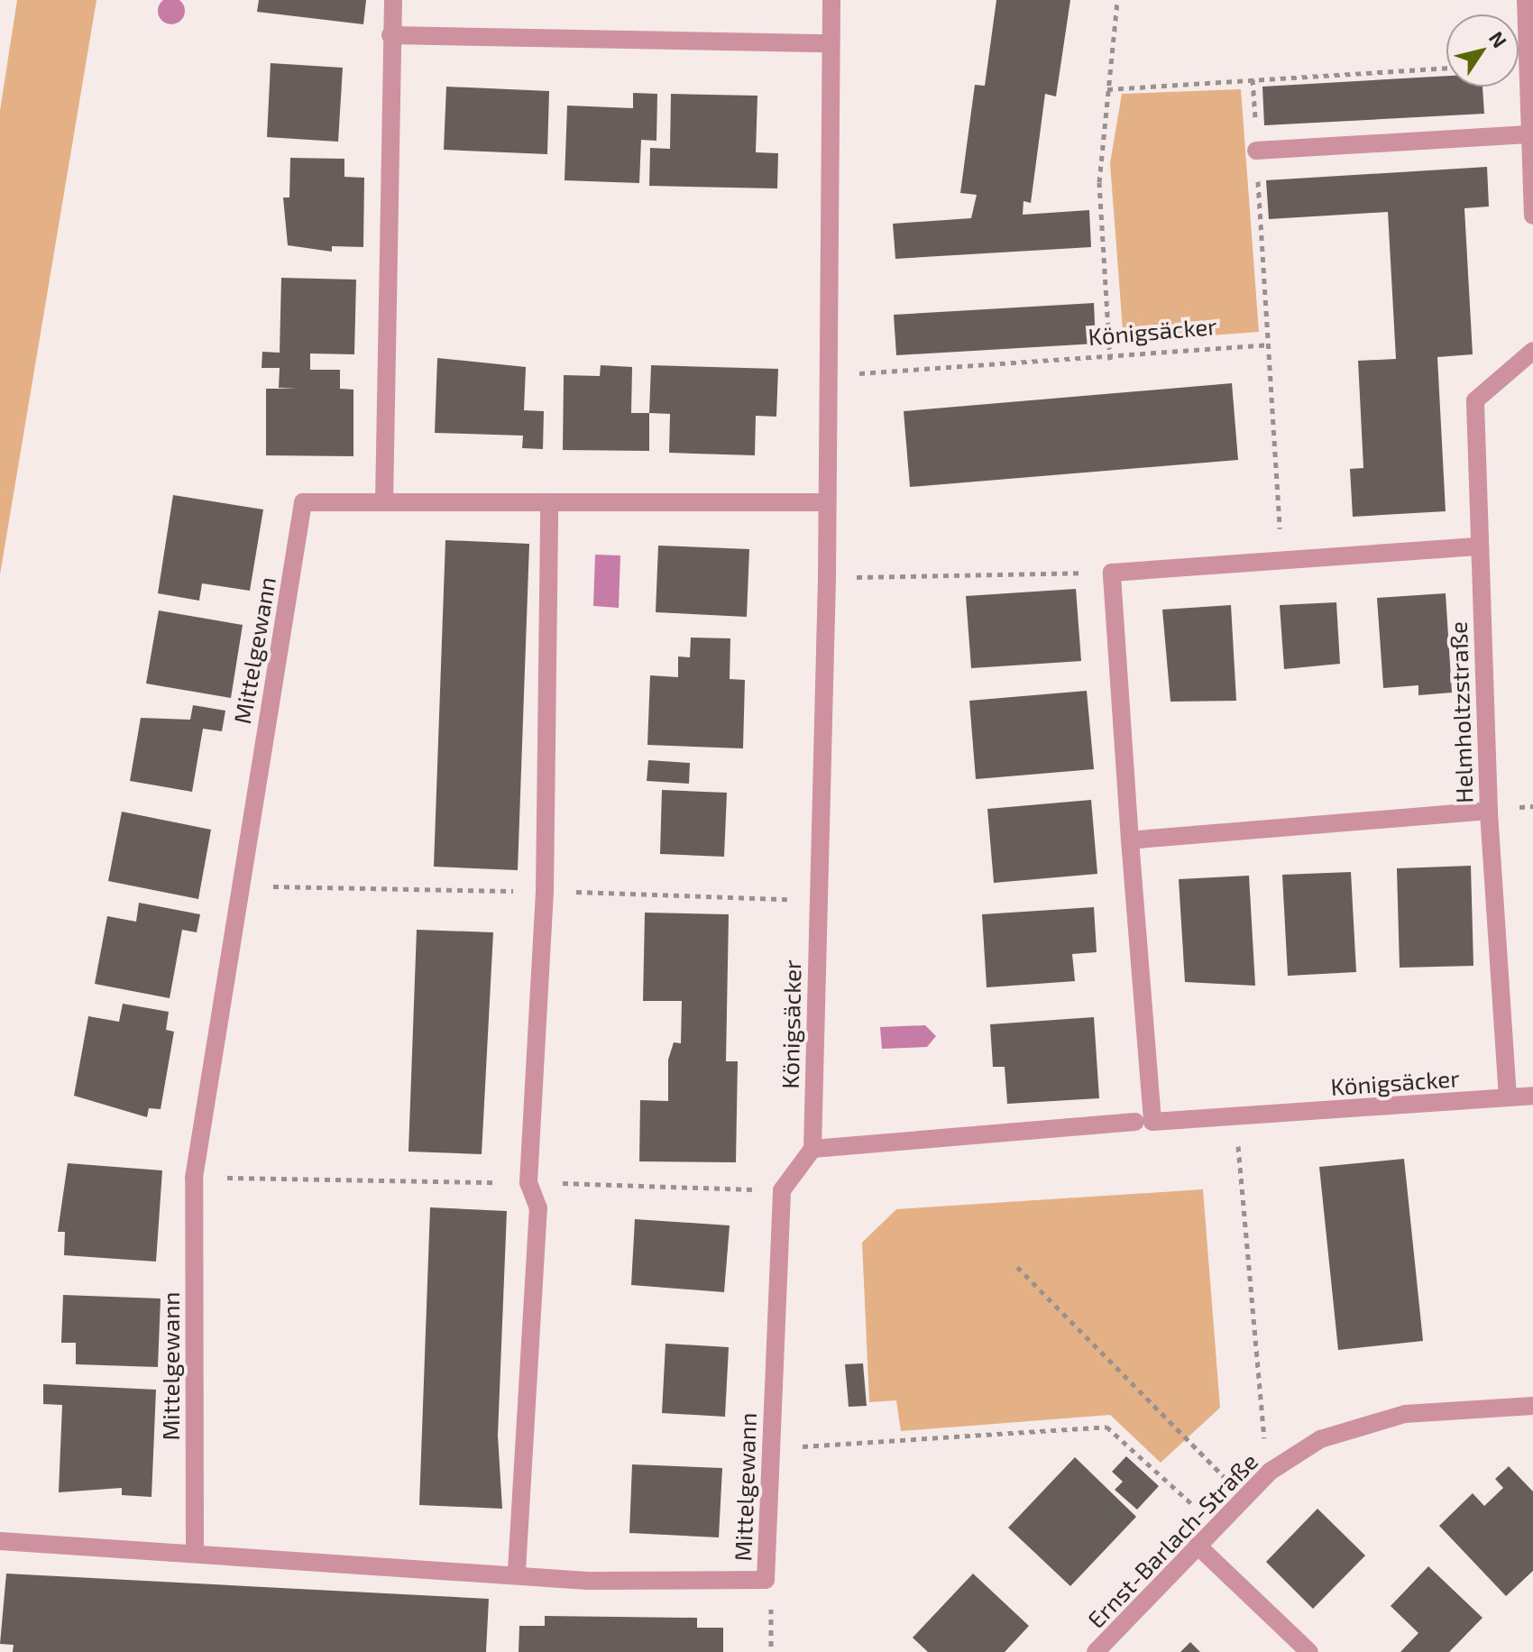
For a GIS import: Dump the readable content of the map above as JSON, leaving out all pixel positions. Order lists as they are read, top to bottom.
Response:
{
  "streets": {
    "street": [
      "Königsäcker",
      "Mittelgewann",
      "Helmholtzstraße",
      "Ernst-Barlach-Straße"
    ]
  },
  "crossings": [
    ["Königsäcker", "Mittelgewann"],
    ["Königsäcker", "Helmholtzstraße"]
  ],
  "north": "top right"
}
